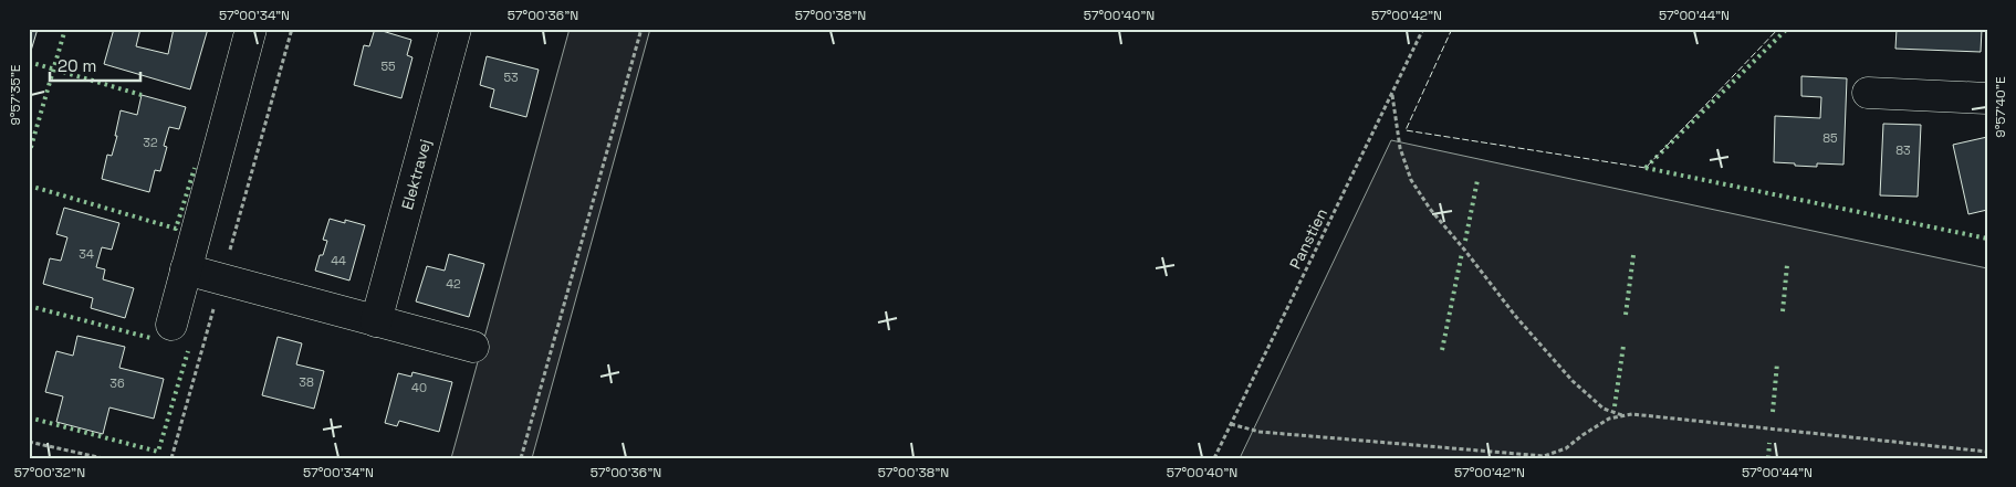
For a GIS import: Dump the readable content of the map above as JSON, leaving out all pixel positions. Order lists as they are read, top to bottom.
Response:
{
  "streets": {
    "street": ["Elektravej"],
    "path": ["Panstien"]
  },
  "house_numbers": [
    "55",
    "53",
    "85",
    "32",
    "83",
    "34",
    "44",
    "42",
    "38",
    "36",
    "40"
  ],
  "scale_bar": "20 m",
  "coordinates": [
    "57°00'34\"N",
    "57°00'36\"N",
    "57°00'38\"N",
    "57°00'40\"N",
    "57°00'42\"N",
    "57°00'44\"N",
    "9°57'35\"E",
    "9°57'40\"E",
    "57°00'32\"N"
  ]
}
